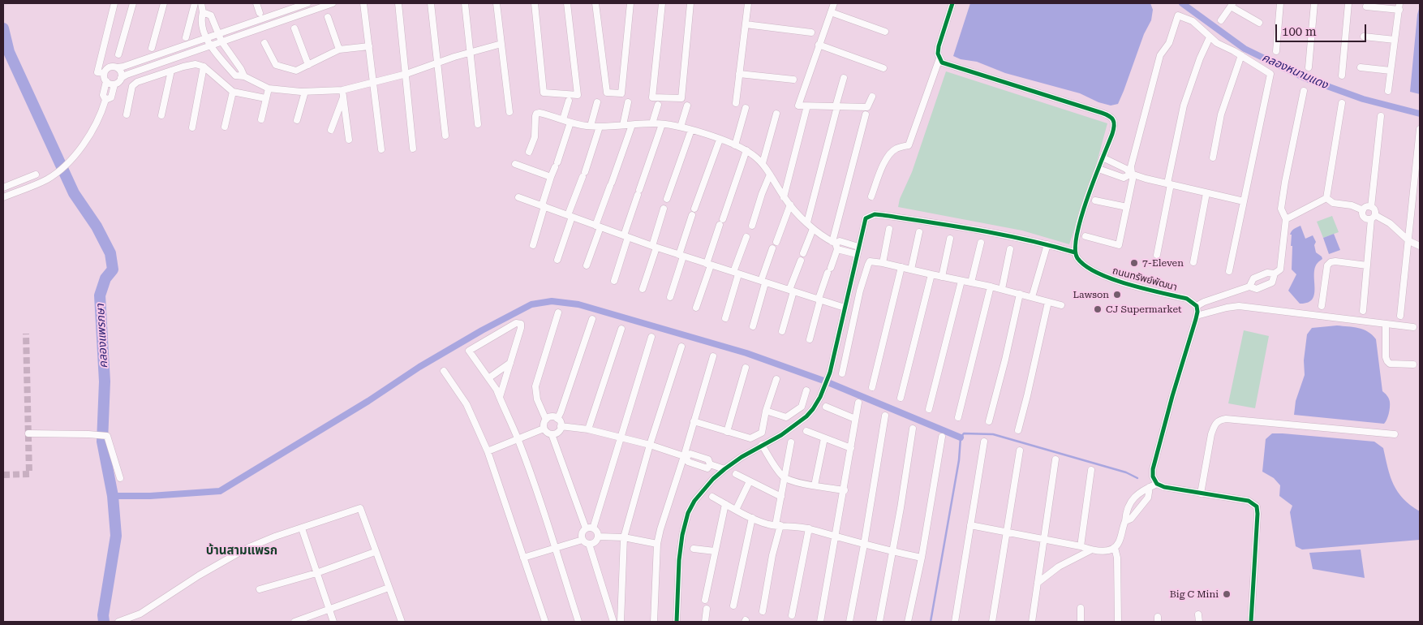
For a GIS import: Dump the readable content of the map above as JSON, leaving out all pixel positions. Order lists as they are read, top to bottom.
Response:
{
  "streets": {
    "street": ["ถนนทรัพย์พัฒนา"]
  },
  "districts": ["บ้านสามแพรก"],
  "water": ["คลองหนามแดง", "คลองแพรกษา"],
  "places": [
    "7-Eleven",
    "Lawson",
    "CJ Supermarket",
    "Big C Mini"
  ],
  "scale_bar": "100 m"
}
